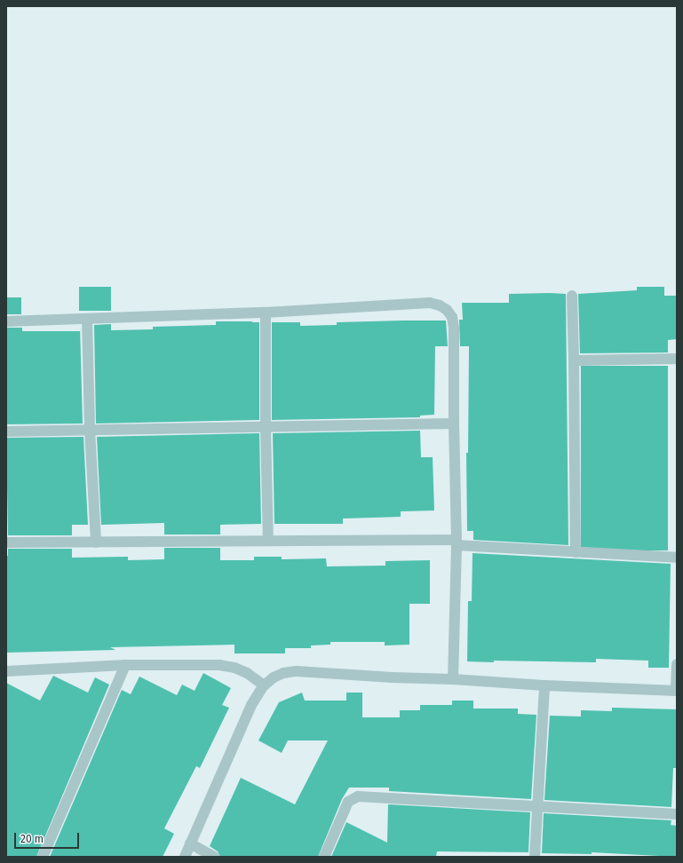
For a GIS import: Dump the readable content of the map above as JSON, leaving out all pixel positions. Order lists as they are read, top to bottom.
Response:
{
  "scale_bar": "20 m"
}
